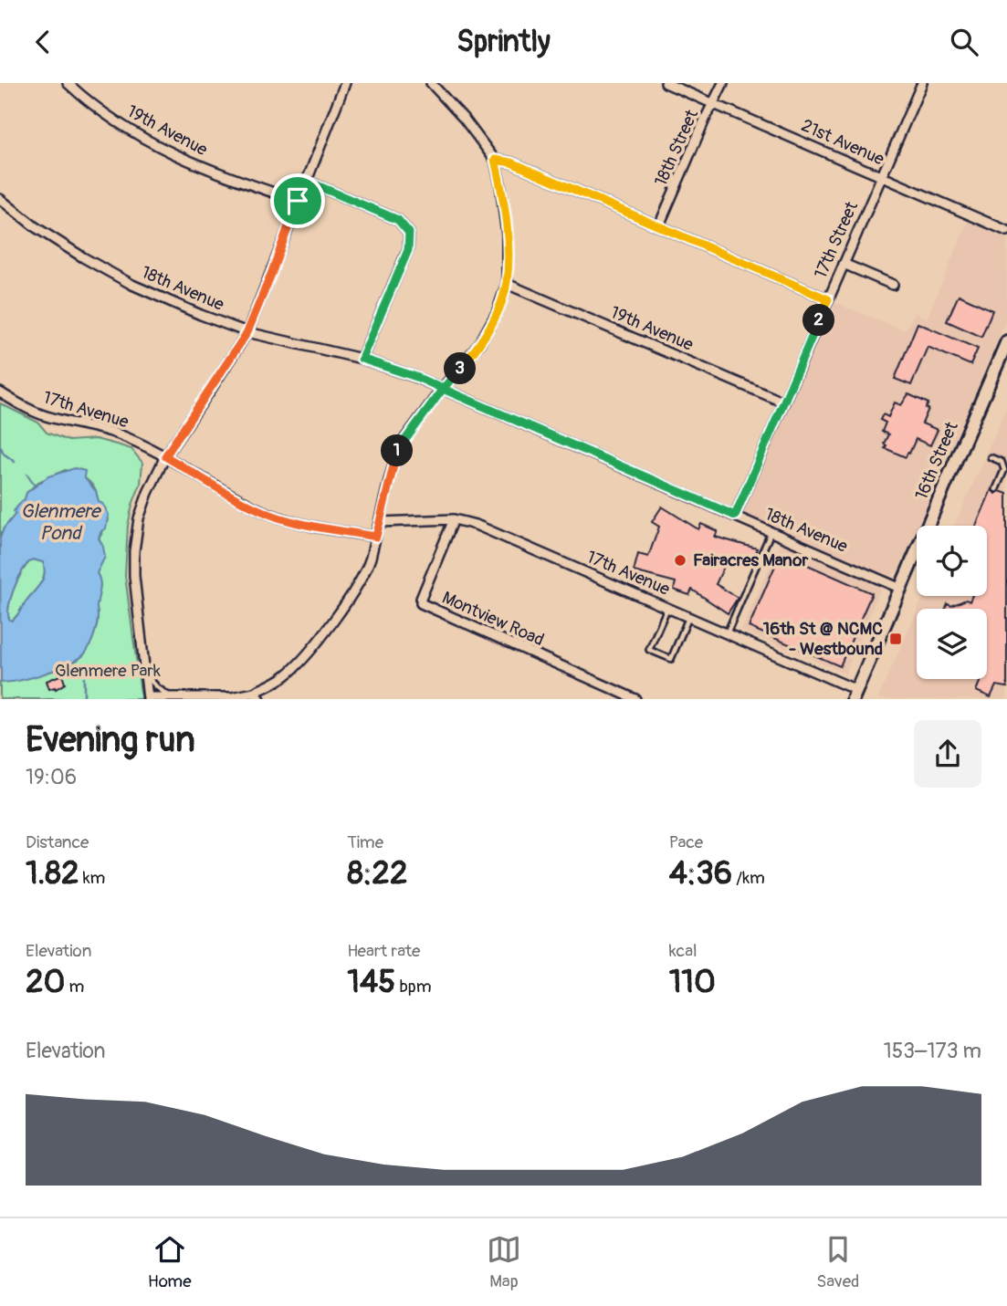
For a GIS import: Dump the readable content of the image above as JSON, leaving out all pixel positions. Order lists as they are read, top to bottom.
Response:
{
  "streets": {
    "main road": ["16th Street"],
    "street": [
      "19th Avenue",
      "21st Avenue",
      "18th Street",
      "17th Street",
      "18th Avenue",
      "17th Avenue",
      "Montview Road"
    ]
  },
  "crossings": [
    ["19th Avenue", "17th Street"],
    ["21st Avenue", "18th Street"],
    ["21st Avenue", "17th Street"],
    ["17th Street", "18th Avenue"],
    ["18th Avenue", "16th Street"],
    ["17th Avenue", "16th Street"],
    ["17th Avenue", "Montview Road"]
  ],
  "water": ["Glenmere Pond"],
  "parks": ["Glenmere Park"],
  "places": {
    "other": ["Fairacres Manor"],
    "transit": ["16th St @ NCMC - Westbound"]
  },
  "page": {
    "header": "Sprintly",
    "pins": ["2", "3", "1"],
    "heading": ["Evening run", "19:06"],
    "stats": [
      ["Distance", "1.82 km"],
      ["Time", "8:22"],
      ["Pace", "4:36 /km"],
      ["Elevation", "20 m"],
      ["Heart rate", "145 bpm"],
      ["kcal", "110"]
    ],
    "chart": ["Elevation", "153–173 m"],
    "tabs": ["Home", "Map", "Saved"]
  }
}
